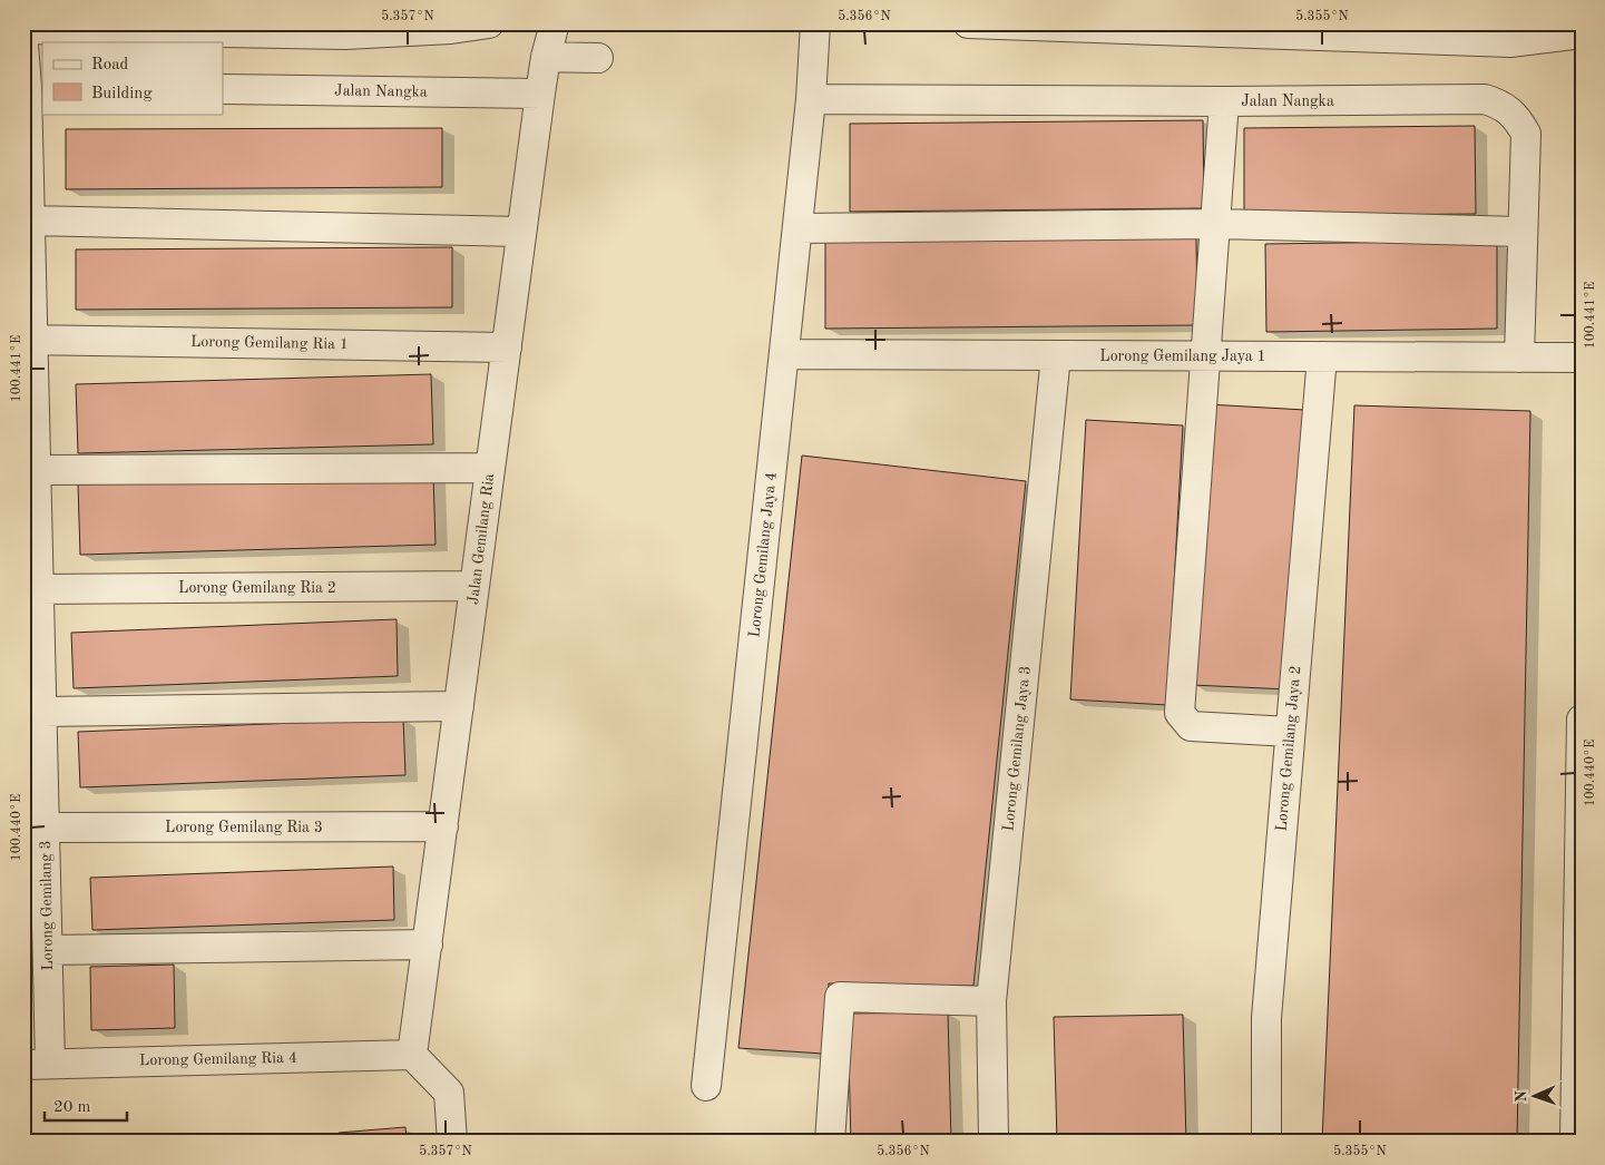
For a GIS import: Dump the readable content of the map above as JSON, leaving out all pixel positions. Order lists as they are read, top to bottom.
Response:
{
  "streets": {
    "street": [
      "Jalan Nangka",
      "Lorong Gemilang Ria 1",
      "Lorong Gemilang Jaya 1",
      "Jalan Gemilang Ria",
      "Lorong Gemilang Jaya 4",
      "Lorong Gemilang Ria 2",
      "Lorong Gemilang Jaya 3",
      "Lorong Gemilang Jaya 2",
      "Lorong Gemilang Ria 3",
      "Lorong Gemilang 3",
      "Lorong Gemilang Ria 4"
    ]
  },
  "crossings": [
    ["Jalan Nangka", "Lorong Gemilang Jaya 1"],
    ["Jalan Nangka", "Jalan Gemilang Ria"],
    ["Jalan Nangka", "Lorong Gemilang Jaya 4"],
    ["Lorong Gemilang Ria 1", "Jalan Gemilang Ria"],
    ["Lorong Gemilang Ria 1", "Lorong Gemilang 3"],
    ["Lorong Gemilang Jaya 1", "Lorong Gemilang Jaya 4"],
    ["Lorong Gemilang Jaya 1", "Lorong Gemilang Jaya 3"],
    ["Lorong Gemilang Jaya 1", "Lorong Gemilang Jaya 2"],
    ["Jalan Gemilang Ria", "Lorong Gemilang Ria 2"],
    ["Jalan Gemilang Ria", "Lorong Gemilang Ria 3"],
    ["Jalan Gemilang Ria", "Lorong Gemilang Ria 4"],
    ["Lorong Gemilang Ria 2", "Lorong Gemilang 3"],
    ["Lorong Gemilang Ria 3", "Lorong Gemilang 3"],
    ["Lorong Gemilang 3", "Lorong Gemilang Ria 4"]
  ],
  "legend": ["Road", "Building"],
  "scale_bar": "20 m",
  "north": "left",
  "coordinates": [
    "5.357°N",
    "5.356°N",
    "5.355°N",
    "100.441°E",
    "100.440°E"
  ]
}
